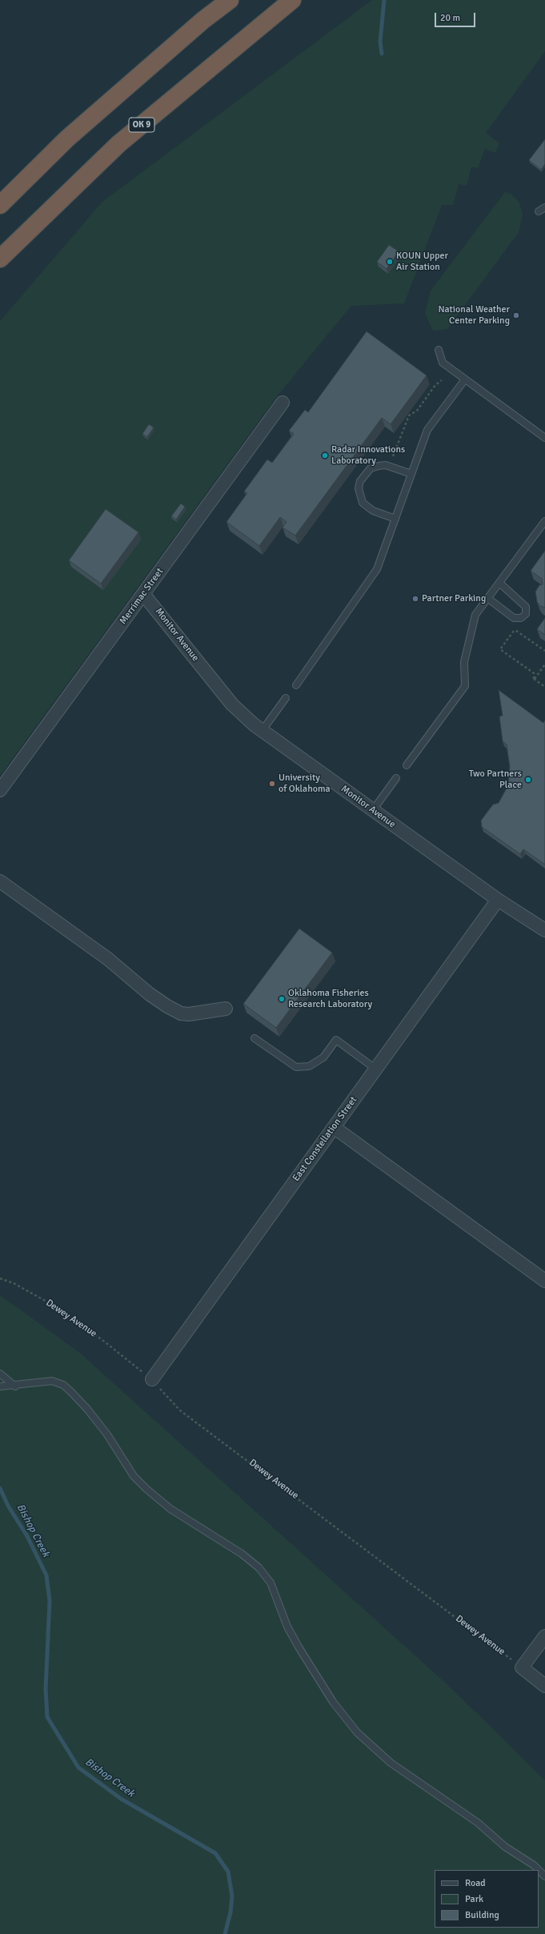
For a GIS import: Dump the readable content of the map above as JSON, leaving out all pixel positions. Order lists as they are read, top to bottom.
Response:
{
  "streets": {
    "highway": ["OK 9"],
    "street": ["Merrimac Street", "Monitor Avenue", "East Constellation Street"],
    "path": ["Dewey Avenue"]
  },
  "crossings": [
    ["Merrimac Street", "Monitor Avenue"],
    ["Monitor Avenue", "East Constellation Street"],
    ["East Constellation Street", "Dewey Avenue"]
  ],
  "water": ["Bishop Creek"],
  "places": [
    "KOUN Upper Air Station",
    "National Weather Center Parking",
    "Radar Innovations Laboratory",
    "Partner Parking",
    "Two Partners Place",
    "University of Oklahoma",
    "Oklahoma Fisheries Research Laboratory"
  ],
  "legend": ["Road", "Park", "Building"],
  "scale_bar": "20 m"
}
